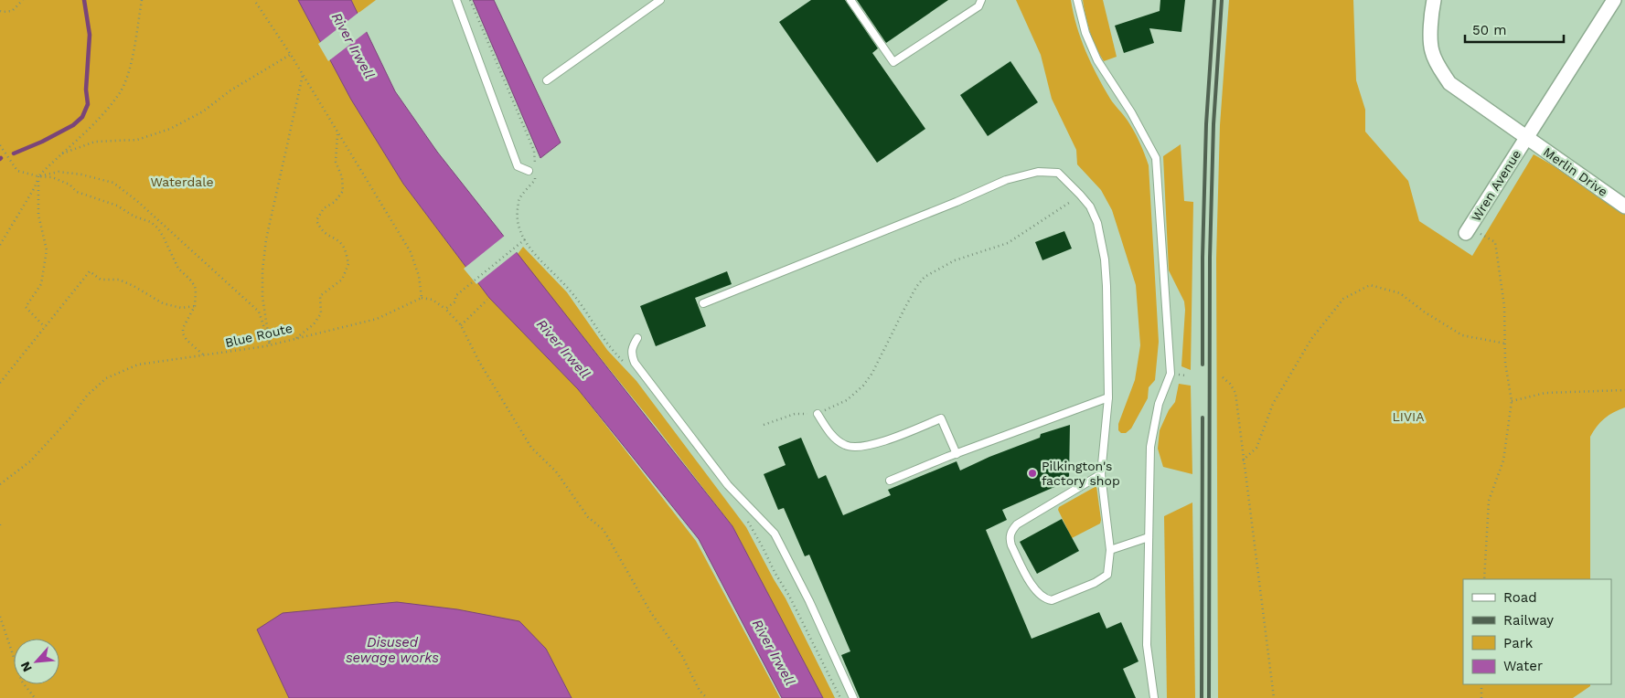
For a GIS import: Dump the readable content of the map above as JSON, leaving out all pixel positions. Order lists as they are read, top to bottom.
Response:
{
  "streets": {
    "street": ["Merlin Drive", "Wren Avenue"],
    "path": ["Blue Route"]
  },
  "crossings": [
    ["Merlin Drive", "Wren Avenue"]
  ],
  "water": ["River Irwell", "Disused sewage works"],
  "parks": ["Waterdale", "LIVIA"],
  "places": ["Pilkington's factory shop"],
  "legend": [
    "Road",
    "Railway",
    "Park",
    "Water"
  ],
  "scale_bar": "50 m",
  "north": "bottom left"
}
